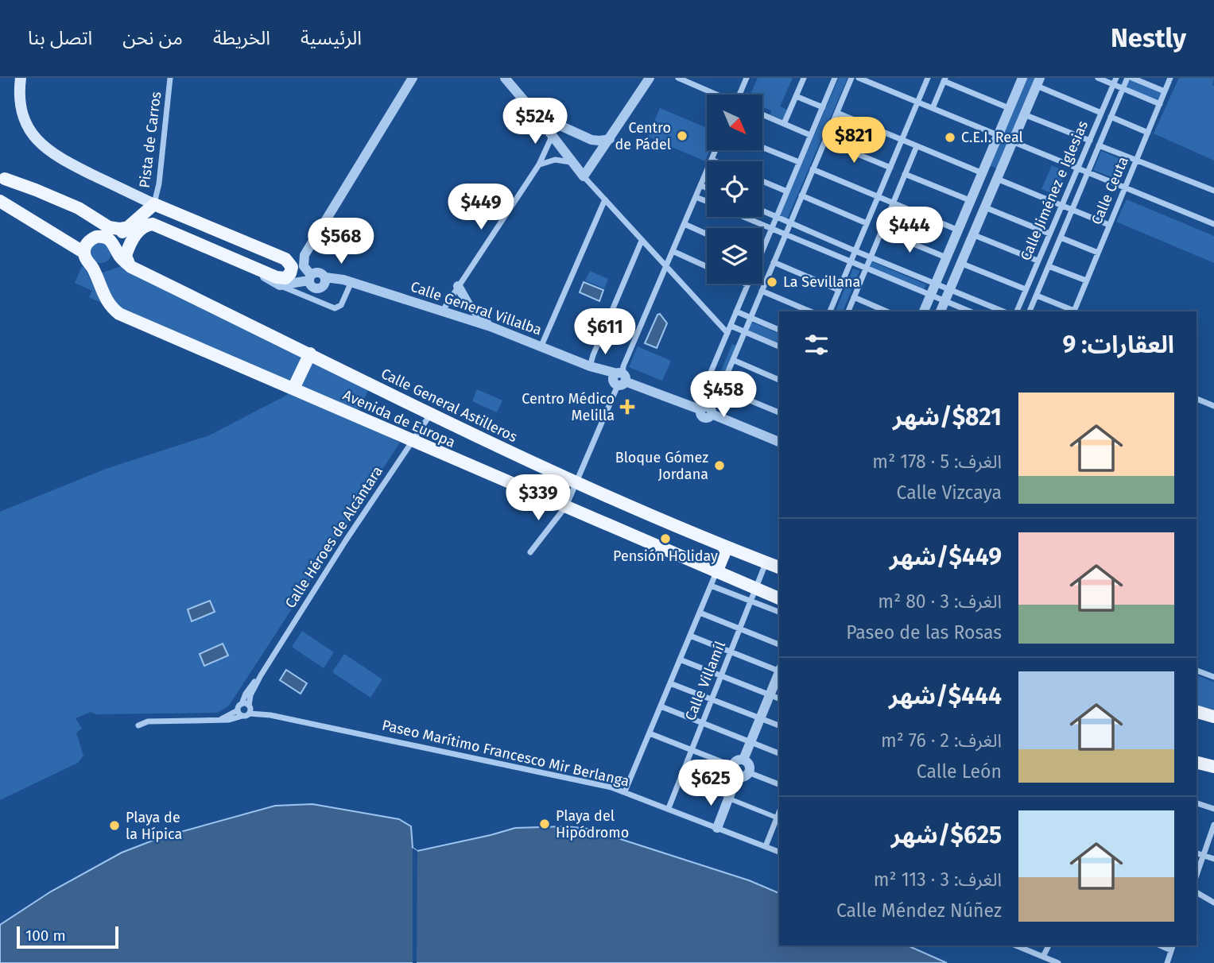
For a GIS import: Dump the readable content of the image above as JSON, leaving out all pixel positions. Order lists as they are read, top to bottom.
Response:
{
  "streets": {
    "main road": ["Calle General Astilleros", "Avenida de Europa"],
    "street": [
      "Pista de Carros",
      "Calle Jiménez e Iglesias",
      "Calle Ceuta",
      "Calle General Villalba",
      "Calle Héroes de Alcántara",
      "Calle Villamíl",
      "Paseo Marítimo Francesco Mir Berlanga"
    ]
  },
  "crossings": [
    ["Calle General Astilleros", "Calle Héroes de Alcántara"],
    ["Calle General Astilleros", "Calle Villamíl"],
    ["Avenida de Europa", "Calle Héroes de Alcántara"],
    ["Avenida de Europa", "Calle Villamíl"],
    ["Calle Villamíl", "Paseo Marítimo Francesco Mir Berlanga"]
  ],
  "places": {
    "other": [
      "Centro de Pádel",
      "C.E.I. Real",
      "La Sevillana",
      "Bloque Gómez Jordana",
      "Pensión Holiday",
      "Playa del Hipódromo",
      "Playa de la Hípica"
    ],
    "health": ["Centro Médico Melilla"]
  },
  "scale_bar": "100 m",
  "north": "bottom right",
  "page": {
    "header": "Nestly",
    "nav": [
      "الرئيسية",
      "الخريطة",
      "من نحن",
      "اتصل بنا"
    ],
    "price": [
      "$524",
      "$821",
      "$449",
      "$444",
      "$568",
      "$611",
      "$458",
      "$339",
      "$625"
    ],
    "heading": "العقارات: 9",
    "list": [
      {
        "name": "$821/شهر",
        "note": "الغرف: 5 · 178 m² · Calle Vizcaya"
      },
      {
        "name": "$449/شهر",
        "note": "الغرف: 3 · 80 m² · Paseo de las Rosas"
      },
      {
        "name": "$444/شهر",
        "note": "الغرف: 2 · 76 m² · Calle León"
      },
      {
        "name": "$625/شهر",
        "note": "الغرف: 3 · 113 m² · Calle Méndez Núñez"
      }
    ],
    "scale": "100 m"
  }
}
